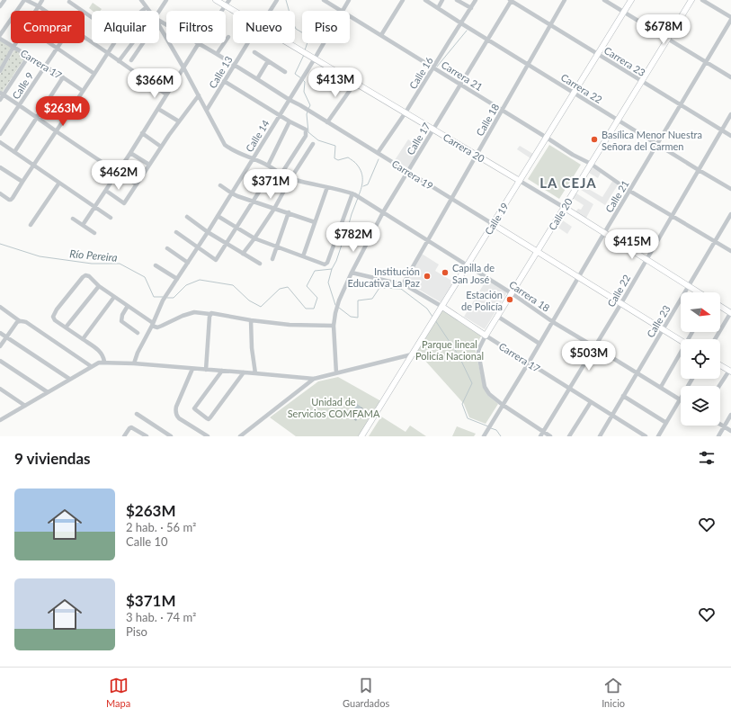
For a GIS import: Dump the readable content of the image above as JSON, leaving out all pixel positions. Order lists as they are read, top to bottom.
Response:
{
  "streets": {
    "main road": [
      "Carrera 17",
      "Carrera 20",
      "Carrera 19",
      "Calle 20",
      "Calle 19"
    ],
    "street": [
      "Carrera 23",
      "Calle 13",
      "Calle 16",
      "Carrera 21",
      "Calle 9",
      "Carrera 22",
      "Calle 18",
      "Calle 14",
      "Calle 17",
      "Calle 21",
      "Calle 22",
      "Carrera 18",
      "Calle 23"
    ]
  },
  "crossings": [
    ["Carrera 23", "Calle 18"],
    ["Carrera 23", "Calle 17"],
    ["Carrera 23", "Calle 21"],
    ["Carrera 23", "Calle 20"],
    ["Carrera 23", "Calle 19"],
    ["Carrera 23", "Calle 22"],
    ["Carrera 17", "Calle 9"],
    ["Carrera 17", "Calle 18"],
    ["Carrera 17", "Calle 17"],
    ["Carrera 17", "Calle 21"],
    ["Carrera 17", "Calle 20"],
    ["Carrera 17", "Calle 19"],
    ["Carrera 17", "Calle 22"],
    ["Carrera 17", "Calle 23"],
    ["Calle 13", "Carrera 19"],
    ["Calle 13", "Carrera 18"],
    ["Calle 16", "Carrera 21"],
    ["Calle 16", "Carrera 22"],
    ["Calle 16", "Carrera 20"],
    ["Calle 16", "Carrera 19"],
    ["Carrera 21", "Calle 18"],
    ["Carrera 21", "Calle 17"],
    ["Carrera 21", "Calle 21"],
    ["Carrera 21", "Calle 20"],
    ["Carrera 21", "Calle 19"],
    ["Carrera 21", "Calle 22"],
    ["Carrera 21", "Calle 23"],
    ["Carrera 22", "Calle 18"],
    ["Carrera 22", "Calle 17"],
    ["Carrera 22", "Calle 21"],
    ["Carrera 22", "Calle 20"],
    ["Carrera 22", "Calle 19"],
    ["Carrera 22", "Calle 22"],
    ["Calle 18", "Carrera 20"],
    ["Calle 18", "Carrera 19"],
    ["Calle 18", "Carrera 18"],
    ["Calle 14", "Carrera 20"],
    ["Calle 14", "Carrera 19"],
    ["Calle 14", "Carrera 18"],
    ["Calle 17", "Carrera 20"],
    ["Calle 17", "Carrera 19"],
    ["Calle 17", "Carrera 18"],
    ["Carrera 20", "Calle 21"],
    ["Carrera 20", "Calle 20"],
    ["Carrera 20", "Calle 19"],
    ["Carrera 20", "Calle 22"],
    ["Carrera 20", "Calle 23"],
    ["Carrera 19", "Calle 21"],
    ["Carrera 19", "Calle 20"],
    ["Carrera 19", "Calle 19"],
    ["Carrera 19", "Calle 22"],
    ["Carrera 19", "Calle 23"],
    ["Calle 21", "Carrera 18"],
    ["Calle 20", "Carrera 18"],
    ["Calle 19", "Carrera 18"],
    ["Calle 22", "Carrera 18"],
    ["Carrera 18", "Calle 23"]
  ],
  "districts": ["LA CEJA"],
  "water": ["Río Pereira"],
  "parks": ["Parque lineal Policía Nacional", "Unidad de Servicios COMFAMA"],
  "places": [
    "Basílica Menor Nuestra Señora del Carmen",
    "Capilla de San José",
    "Institución Educativa La Paz",
    "Estación de Policía"
  ],
  "north": "right",
  "page": {
    "chip": [
      "Comprar",
      "Alquilar",
      "Filtros",
      "Nuevo",
      "Piso"
    ],
    "price": [
      "$678M",
      "$413M",
      "$366M",
      "$263M",
      "$462M",
      "$371M",
      "$782M",
      "$415M",
      "$503M"
    ],
    "heading": "9 viviendas",
    "list": [
      {
        "name": "$263M",
        "note": "2 hab. · 56 m² · Calle 10"
      },
      {
        "name": "$371M",
        "note": "3 hab. · 74 m² · Piso"
      }
    ],
    "tabs": ["Mapa", "Guardados", "Inicio"]
  }
}
